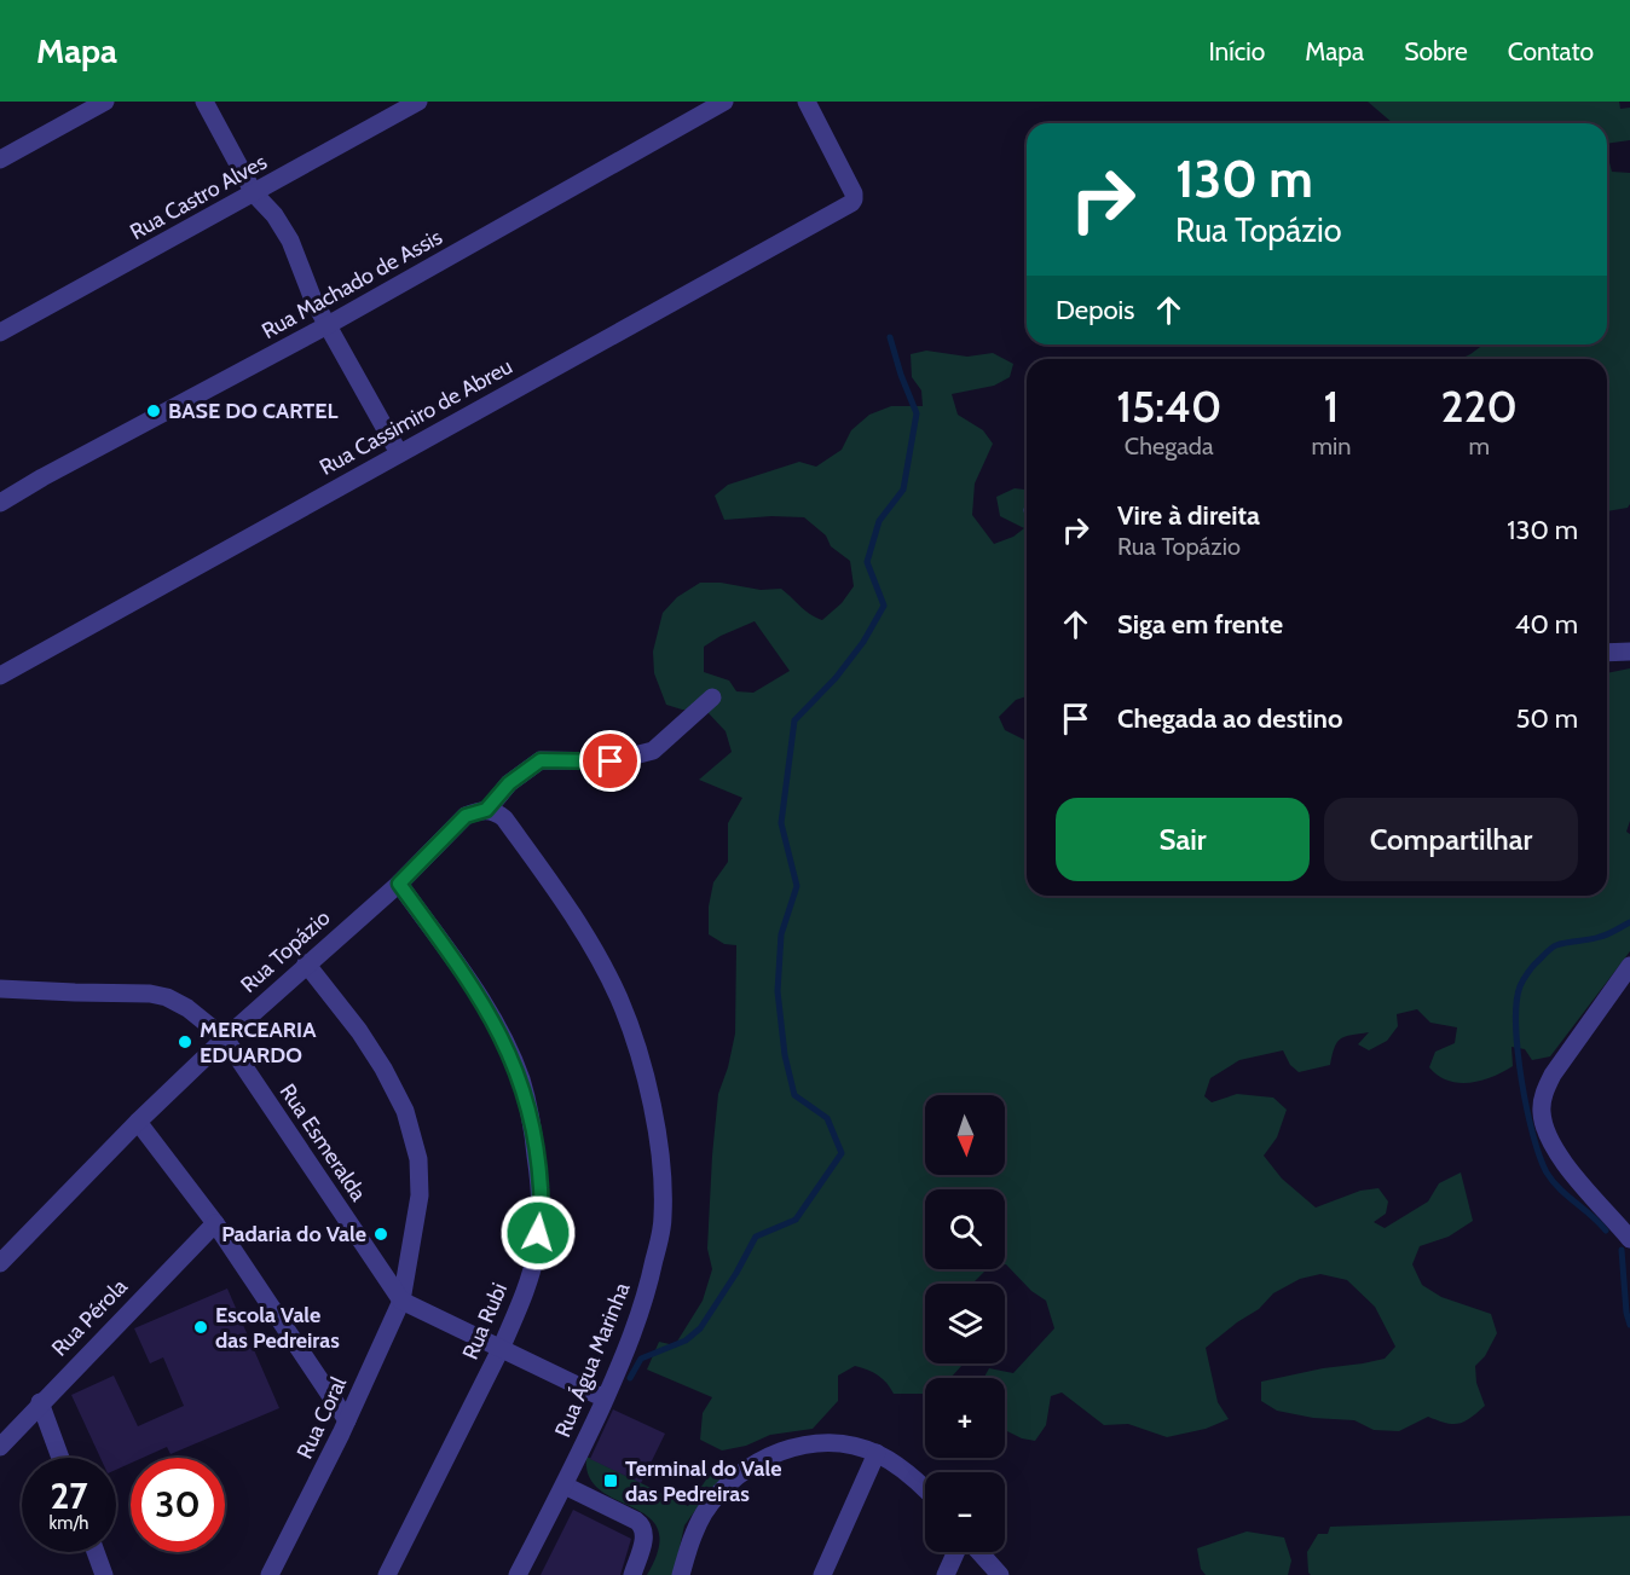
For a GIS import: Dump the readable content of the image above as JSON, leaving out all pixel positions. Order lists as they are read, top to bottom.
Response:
{
  "streets": {
    "street": [
      "Rua Castro Alves",
      "Rua Machado de Assis",
      "Rua Cassimiro de Abreu",
      "Rua Topázio",
      "Rua Esmeralda",
      "Rua Pérola",
      "Rua Rubi",
      "Rua Água Marinha",
      "Rua Coral"
    ]
  },
  "crossings": [
    ["Rua Topázio", "Rua Esmeralda"],
    ["Rua Topázio", "Rua Rubi"],
    ["Rua Topázio", "Rua Água Marinha"],
    ["Rua Topázio", "Rua Coral"],
    ["Rua Esmeralda", "Rua Coral"]
  ],
  "places": {
    "other": [
      "BASE DO CARTEL",
      "MERCEARIA EDUARDO",
      "Padaria do Vale",
      "Escola Vale das Pedreiras"
    ],
    "transit": ["Terminal do Vale das Pedreiras"]
  },
  "north": "bottom",
  "page": {
    "header": "Mapa",
    "nav": [
      "Início",
      "Mapa",
      "Sobre",
      "Contato"
    ],
    "turn": ["130 m", "Rua Topázio"],
    "then": "Depois",
    "eta": [
      "15:40",
      "Chegada",
      "1",
      "min",
      "220",
      "m"
    ],
    "list": [
      {
        "name": "Vire à direita",
        "note": "Rua Topázio",
        "value": "130 m"
      },
      {
        "name": "Siga em frente",
        "value": "40 m"
      },
      {
        "name": "Chegada ao destino",
        "value": "50 m"
      }
    ],
    "buttons": ["Sair", "Compartilhar"],
    "map_buttons": ["+", "−"],
    "speed": "27 km/h",
    "limit": "30"
  }
}
